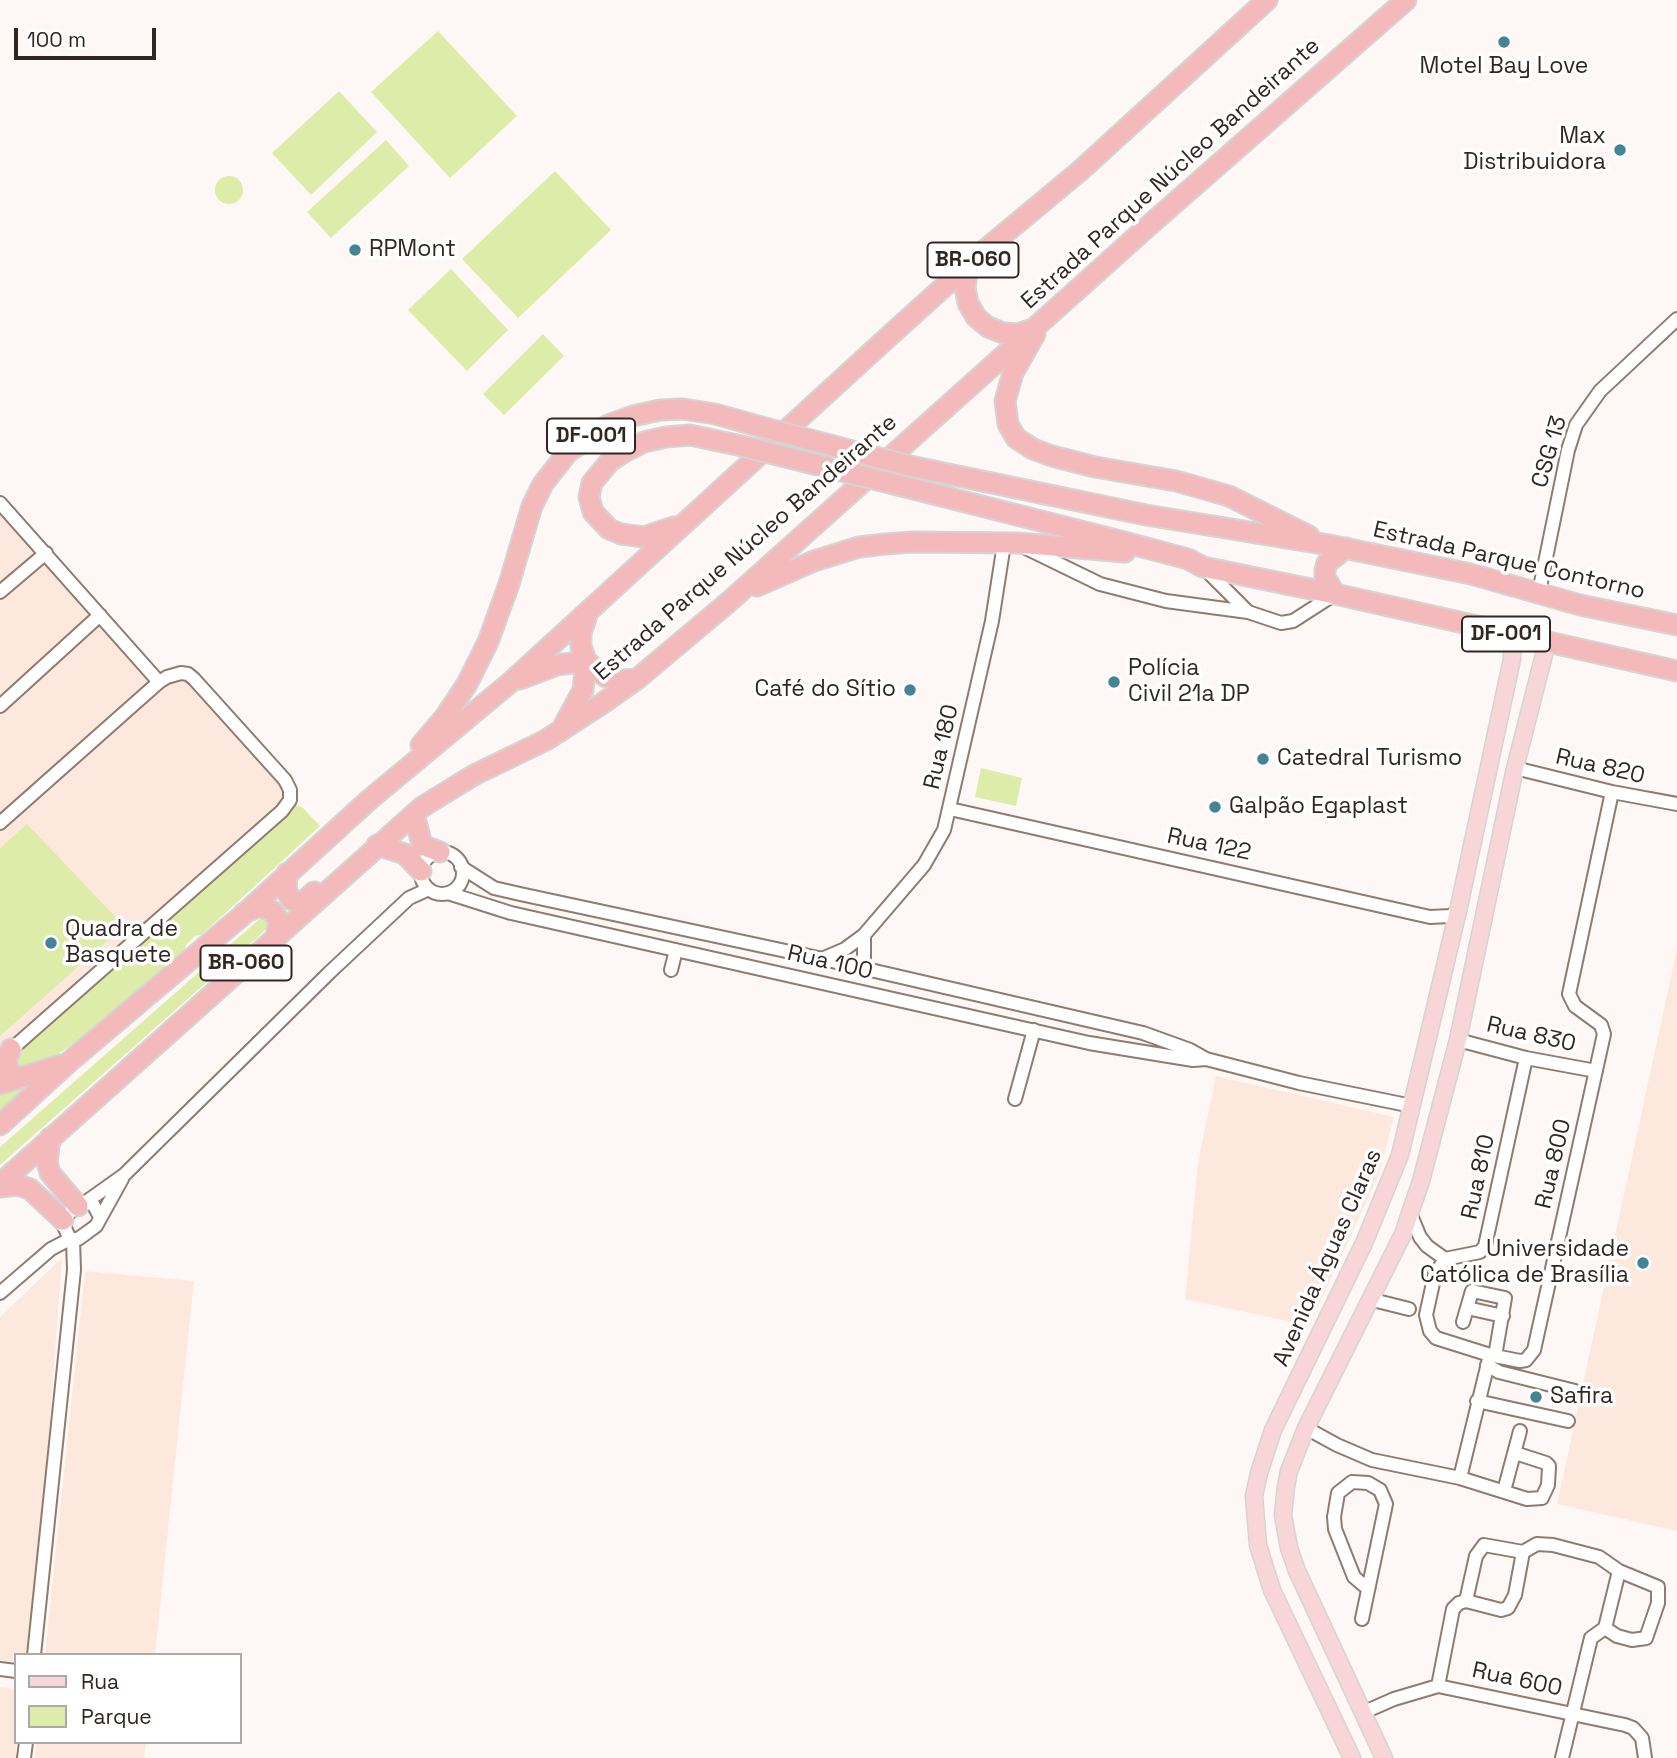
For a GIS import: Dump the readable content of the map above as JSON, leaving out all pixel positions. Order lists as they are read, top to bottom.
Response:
{
  "streets": {
    "highway": [
      "Estrada Parque Núcleo Bandeirante",
      "BR-060",
      "DF-001",
      "Estrada Parque Contorno"
    ],
    "main road": ["Avenida Águas Claras"],
    "street": [
      "CSG 13",
      "Rua 180",
      "Rua 820",
      "Rua 122",
      "Rua 100",
      "Rua 830",
      "Rua 800",
      "Rua 810",
      "Rua 600"
    ]
  },
  "crossings": [
    ["BR-060", "DF-001"],
    ["DF-001", "Estrada Parque Contorno"],
    ["DF-001", "Avenida Águas Claras"],
    ["CSG 13", "Estrada Parque Contorno"],
    ["Rua 180", "Rua 122"],
    ["Rua 180", "Rua 100"],
    ["Rua 820", "Rua 800"],
    ["Rua 122", "Avenida Águas Claras"],
    ["Rua 100", "Avenida Águas Claras"],
    ["Rua 830", "Rua 800"],
    ["Rua 830", "Rua 810"]
  ],
  "places": [
    "Motel Bay Love",
    "Max Distribuidora",
    "RPMont",
    "Polícia Civil 21a DP",
    "Café do Sítio",
    "Catedral Turismo",
    "Galpão Egaplast",
    "Quadra de Basquete",
    "Universidade Católica de Brasília",
    "Safira"
  ],
  "legend": ["Rua", "Parque"],
  "scale_bar": "100 m"
}
